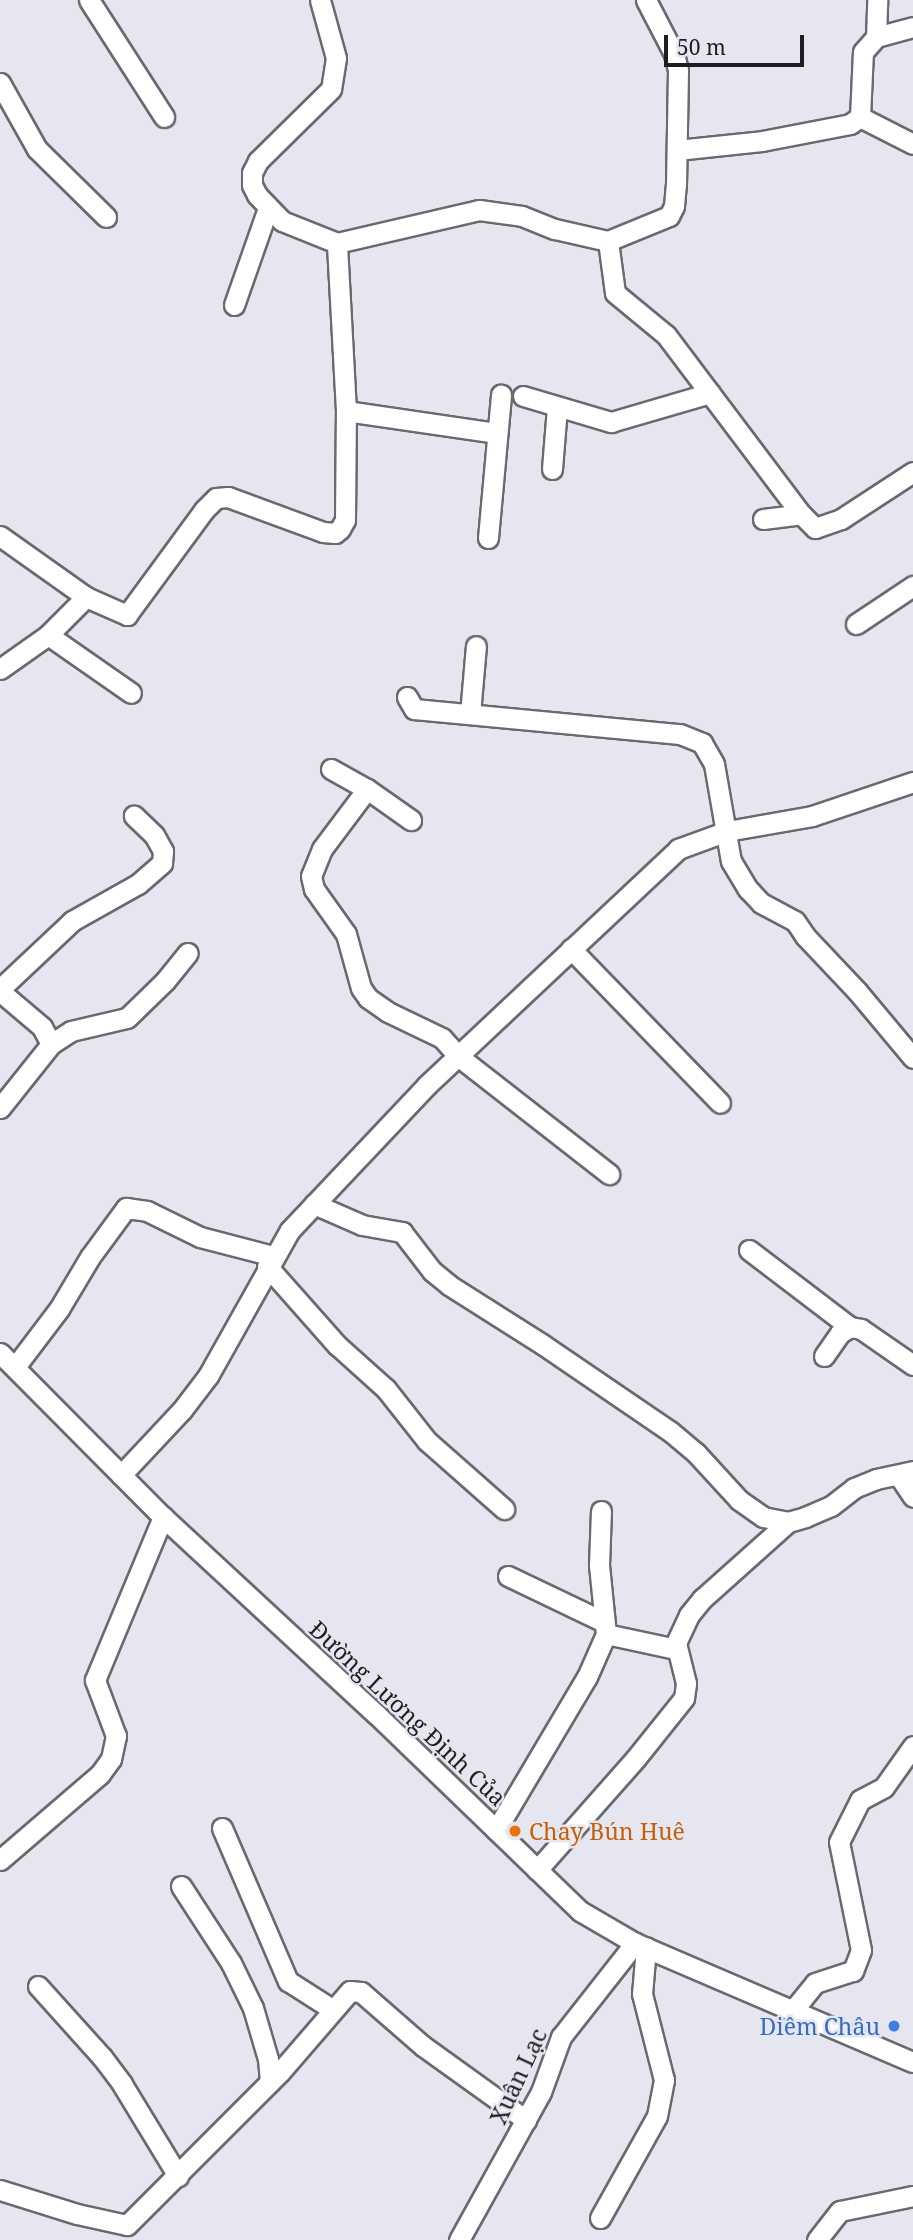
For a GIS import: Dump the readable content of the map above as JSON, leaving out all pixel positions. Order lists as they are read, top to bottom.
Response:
{
  "streets": {
    "street": ["Đường Lương Định Của", "Xuân Lạc"]
  },
  "crossings": [
    ["Đường Lương Định Của", "Xuân Lạc"]
  ],
  "places": ["Chay Bún Huê", "Diêm Châu"],
  "scale_bar": "50 m"
}
